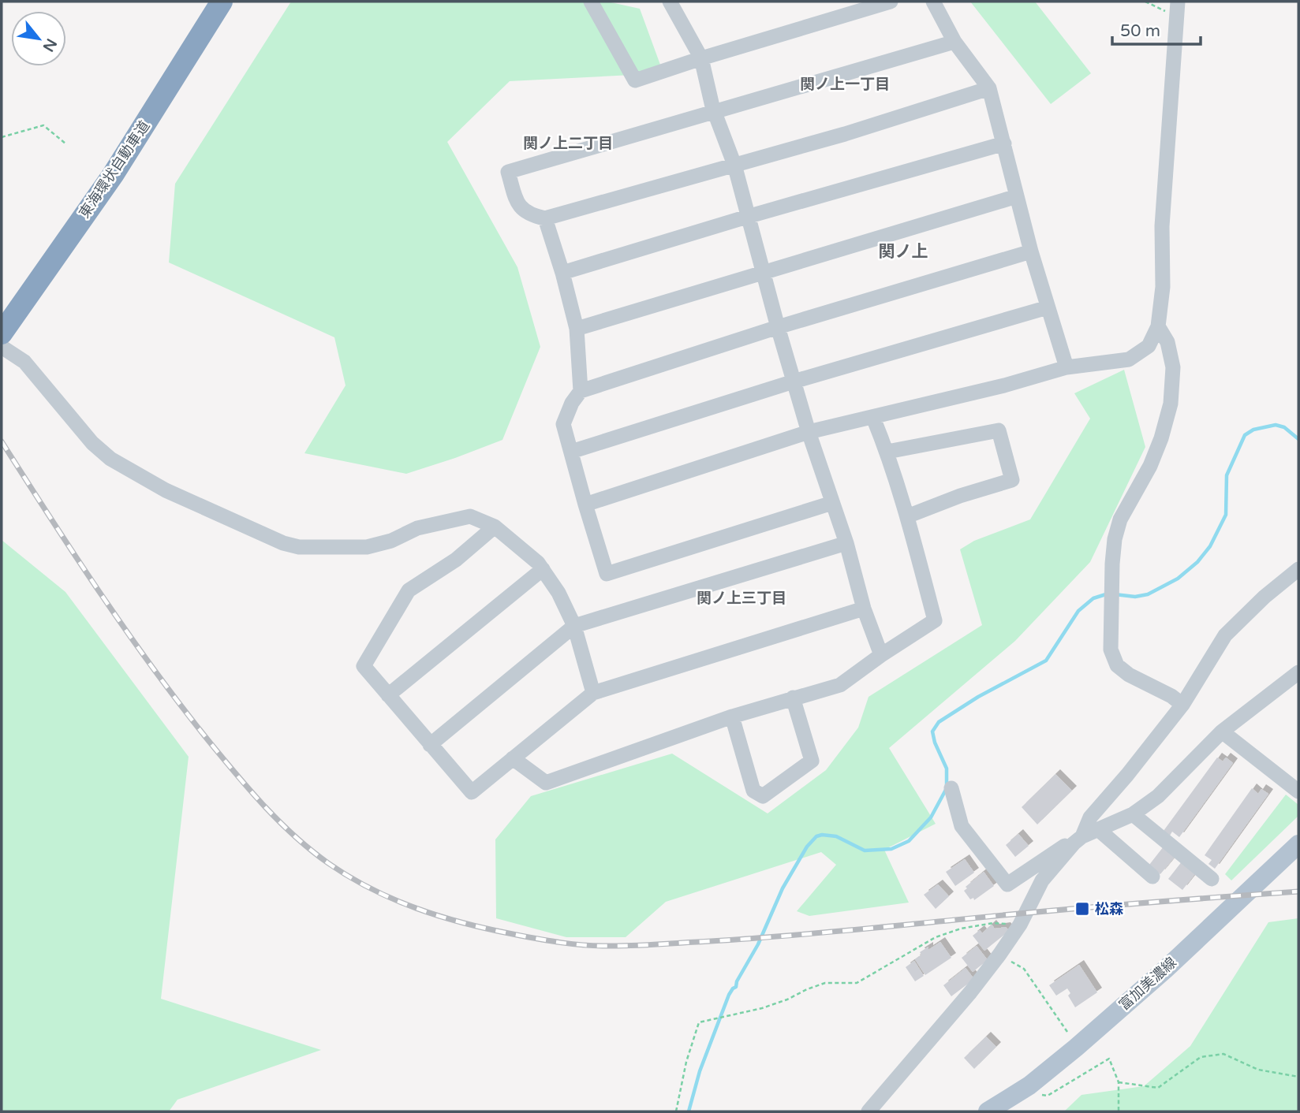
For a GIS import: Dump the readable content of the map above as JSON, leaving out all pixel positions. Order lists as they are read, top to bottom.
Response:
{
  "streets": {
    "highway": ["東海環状自動車道"],
    "main road": ["富加美濃線"]
  },
  "districts": [
    "関ノ上一丁目",
    "関ノ上二丁目",
    "関ノ上",
    "関ノ上三丁目"
  ],
  "places": {
    "transit": ["松森"]
  },
  "scale_bar": "50 m",
  "north": "bottom right"
}
